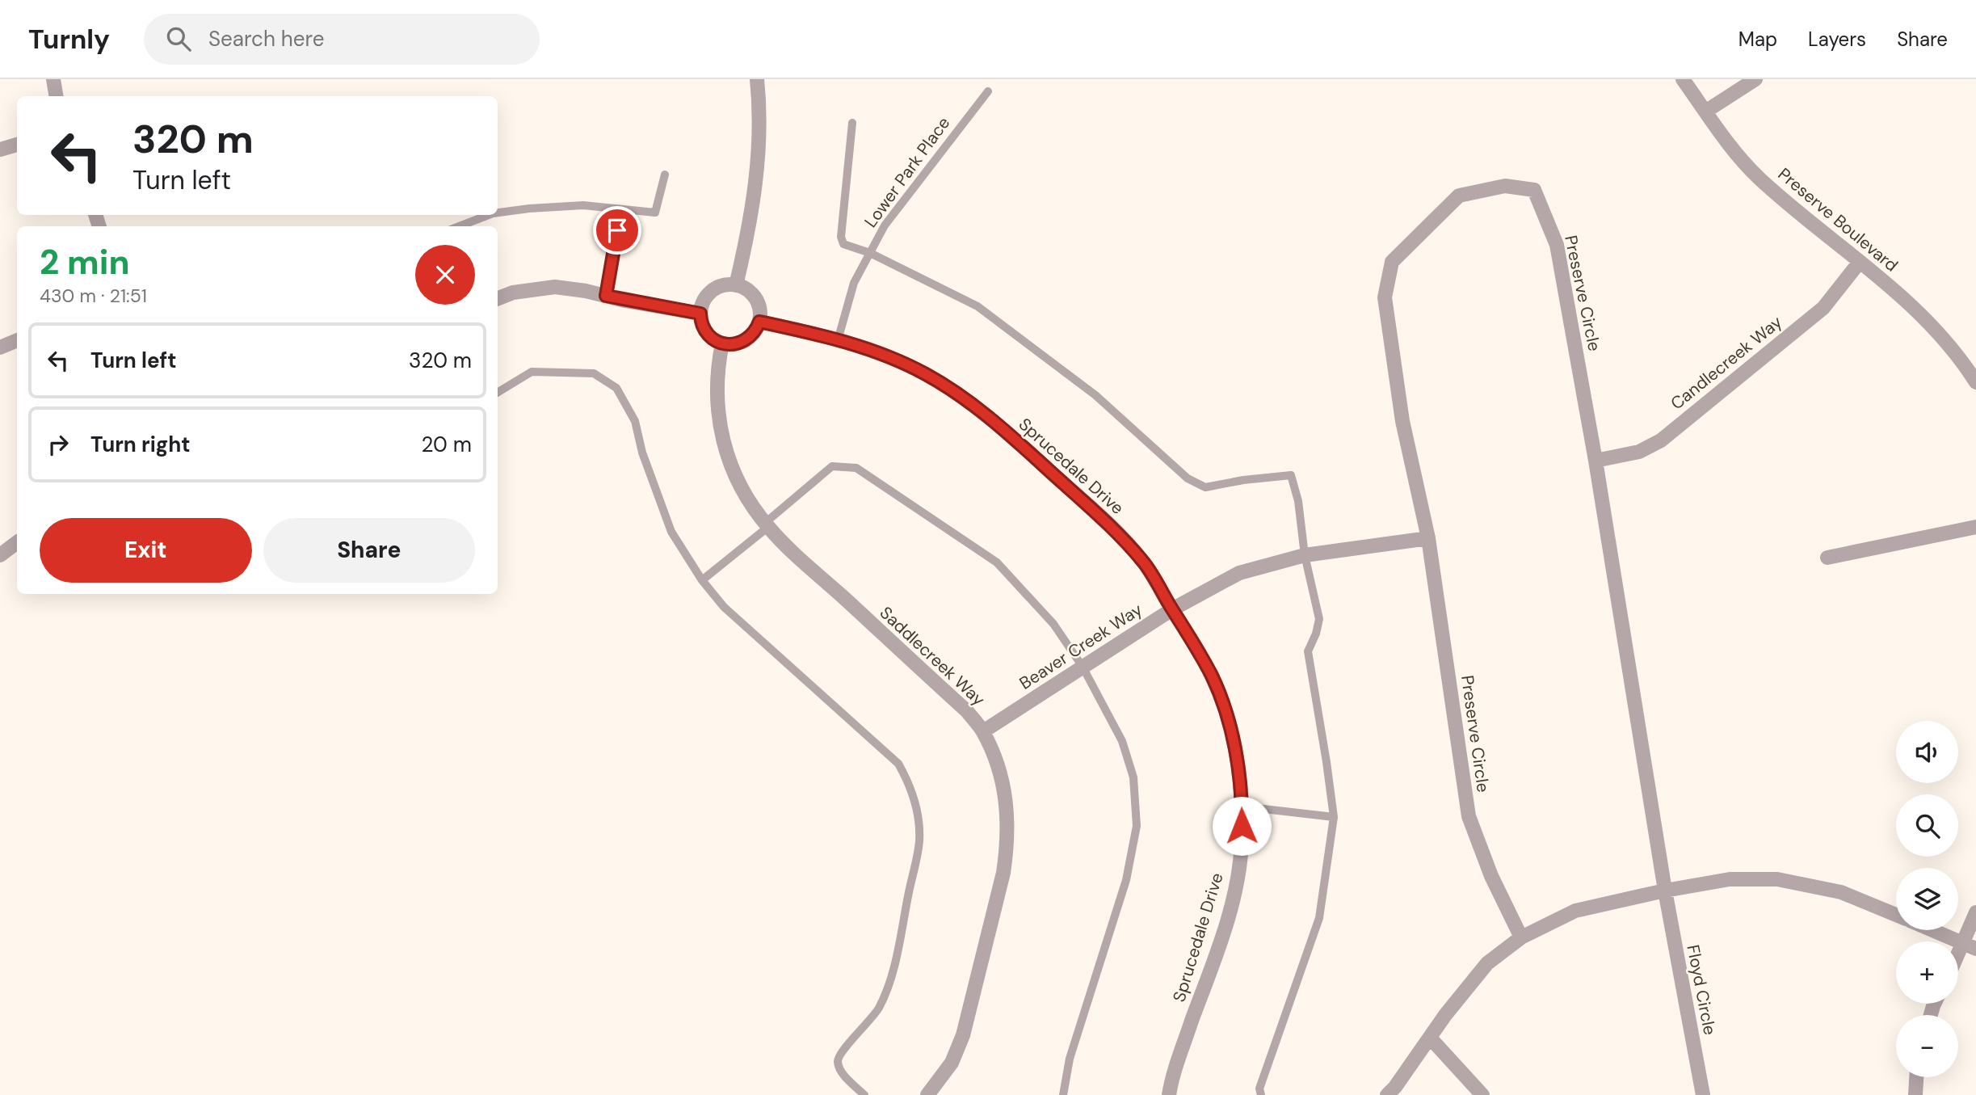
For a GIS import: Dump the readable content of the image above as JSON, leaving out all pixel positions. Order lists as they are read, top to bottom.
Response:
{
  "streets": {
    "street": [
      "Preserve Boulevard",
      "Preserve Circle",
      "Candlecreek Way",
      "Sprucedale Drive",
      "Beaver Creek Way",
      "Saddlecreek Way",
      "Floyd Circle"
    ],
    "lane": ["Lower Park Place"]
  },
  "crossings": [
    ["Lower Park Place", "Sprucedale Drive"],
    ["Preserve Boulevard", "Candlecreek Way"],
    ["Preserve Circle", "Candlecreek Way"],
    ["Preserve Circle", "Beaver Creek Way"],
    ["Preserve Circle", "Floyd Circle"],
    ["Sprucedale Drive", "Beaver Creek Way"],
    ["Sprucedale Drive", "Saddlecreek Way"],
    ["Beaver Creek Way", "Saddlecreek Way"]
  ],
  "page": {
    "header": "Turnly",
    "search": "Search here",
    "nav": ["Map", "Layers", "Share"],
    "turn": ["320 m", "Turn left"],
    "heading": ["2 min", "430 m · 21:51"],
    "list": [
      {
        "name": "Turn left",
        "value": "320 m"
      },
      {
        "name": "Turn right",
        "value": "20 m"
      }
    ],
    "buttons": ["Exit", "Share"],
    "map_buttons": ["+", "−"]
  }
}
